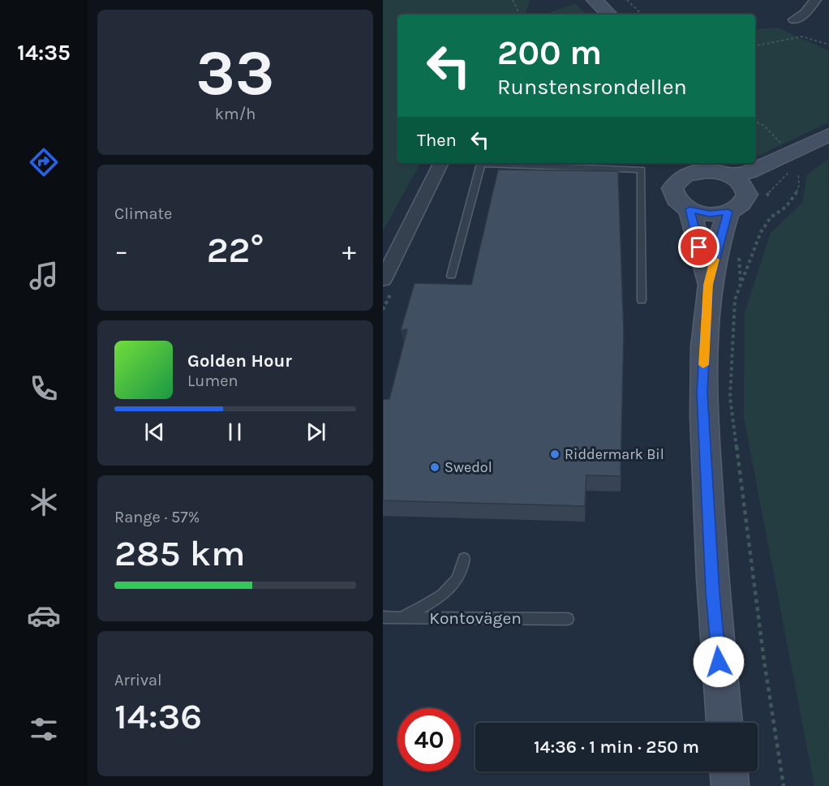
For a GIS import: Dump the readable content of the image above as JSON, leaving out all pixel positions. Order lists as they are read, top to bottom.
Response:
{
  "streets": {
    "lane": ["Kontovägen"]
  },
  "places": ["Riddermark Bil", "Swedol"],
  "page": {
    "tabs": "14:35",
    "tile": [
      ["33", "km/h"],
      "Climate",
      ["Range · 57%", "285 km"],
      ["Arrival", "14:36"]
    ],
    "turn": ["200 m", "Runstensrondellen"],
    "then": "Then",
    "heat": ["−", "22°", "+"],
    "song": ["Golden Hour", "Lumen"],
    "limit": "40",
    "trip": "14:36 · 1 min · 250 m"
  }
}
